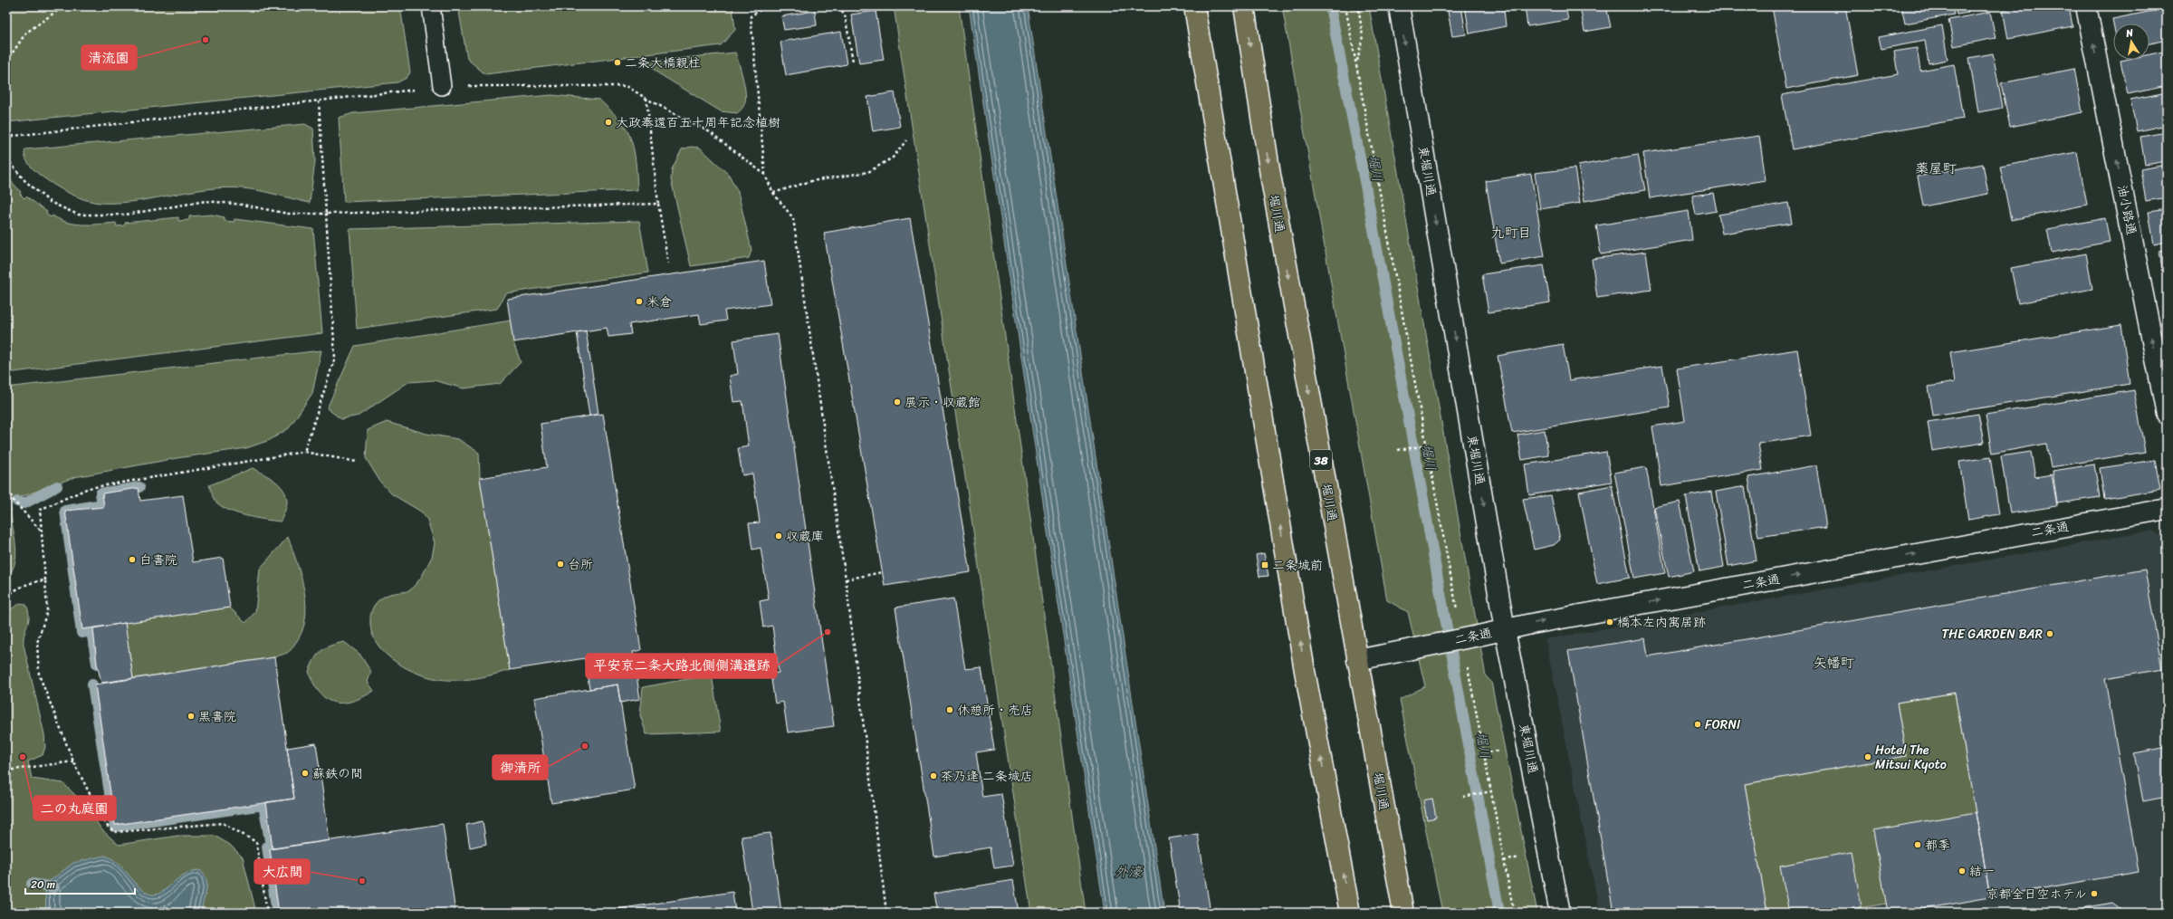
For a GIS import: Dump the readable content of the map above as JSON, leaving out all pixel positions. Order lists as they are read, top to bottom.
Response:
{
  "streets": {
    "main road": ["堀川通", "38"],
    "street": ["東堀川通", "油小路通", "二条通"]
  },
  "crossings": [
    ["東堀川通", "二条通"],
    ["堀川通", "二条通"]
  ],
  "one_way": ["東堀川通", "油小路通", "二条通"],
  "districts": ["薬屋町", "九町目", "矢幡町"],
  "water": ["堀川", "外濠"],
  "places": {
    "other": [
      "清流園",
      "二条大橋親柱",
      "大政奉還百五十周年記念植樹",
      "米倉",
      "展示・収蔵館",
      "収蔵庫",
      "白書院",
      "台所",
      "橋本左内寓居跡",
      "平安京二条大路北側側溝遺跡",
      "THE GARDEN BAR",
      "休憩所・売店",
      "黒書院",
      "FORNI",
      "御清所",
      "二の丸庭園",
      "Hotel The Mitsui Kyoto",
      "蘇鉄の間",
      "茶乃逢 二条城店",
      "都季",
      "結一",
      "大広間",
      "京都全日空ホテル"
    ],
    "transit": ["二条城前"]
  },
  "scale_bar": "20 m",
  "north": "top"
}
